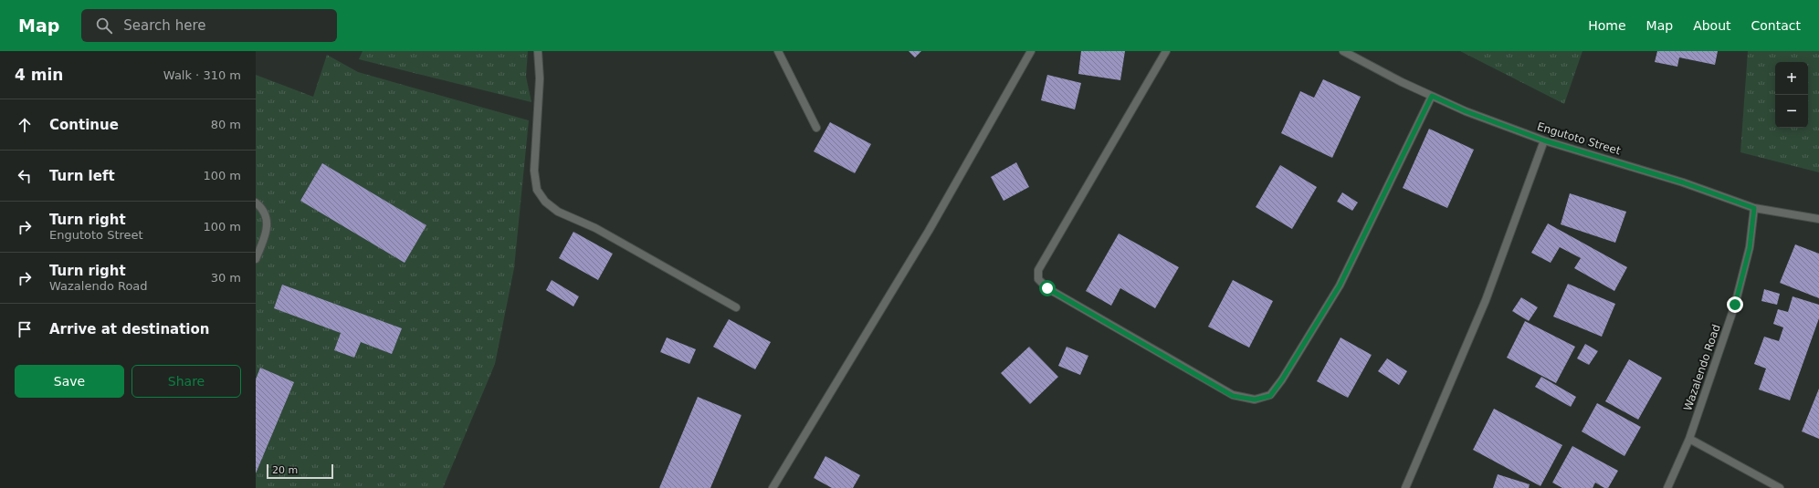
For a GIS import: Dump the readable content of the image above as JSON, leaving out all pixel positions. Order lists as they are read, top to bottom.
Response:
{
  "streets": {
    "street": ["Engutoto Street", "Wazalendo Road"]
  },
  "crossings": [
    ["Engutoto Street", "Wazalendo Road"]
  ],
  "scale_bar": "20 m",
  "page": {
    "header": "Map",
    "search": "Search here",
    "nav": [
      "Home",
      "Map",
      "About",
      "Contact"
    ],
    "heading": ["4 min", "Walk · 310 m"],
    "map_buttons": ["+", "−"],
    "list": [
      ["Continue", "80 m"],
      ["Turn left", "100 m"],
      ["Turn right", "Engutoto Street", "100 m"],
      ["Turn right", "Wazalendo Road", "30 m"],
      "Arrive at destination"
    ],
    "buttons": ["Save", "Share"],
    "scale": "20 m"
  }
}
